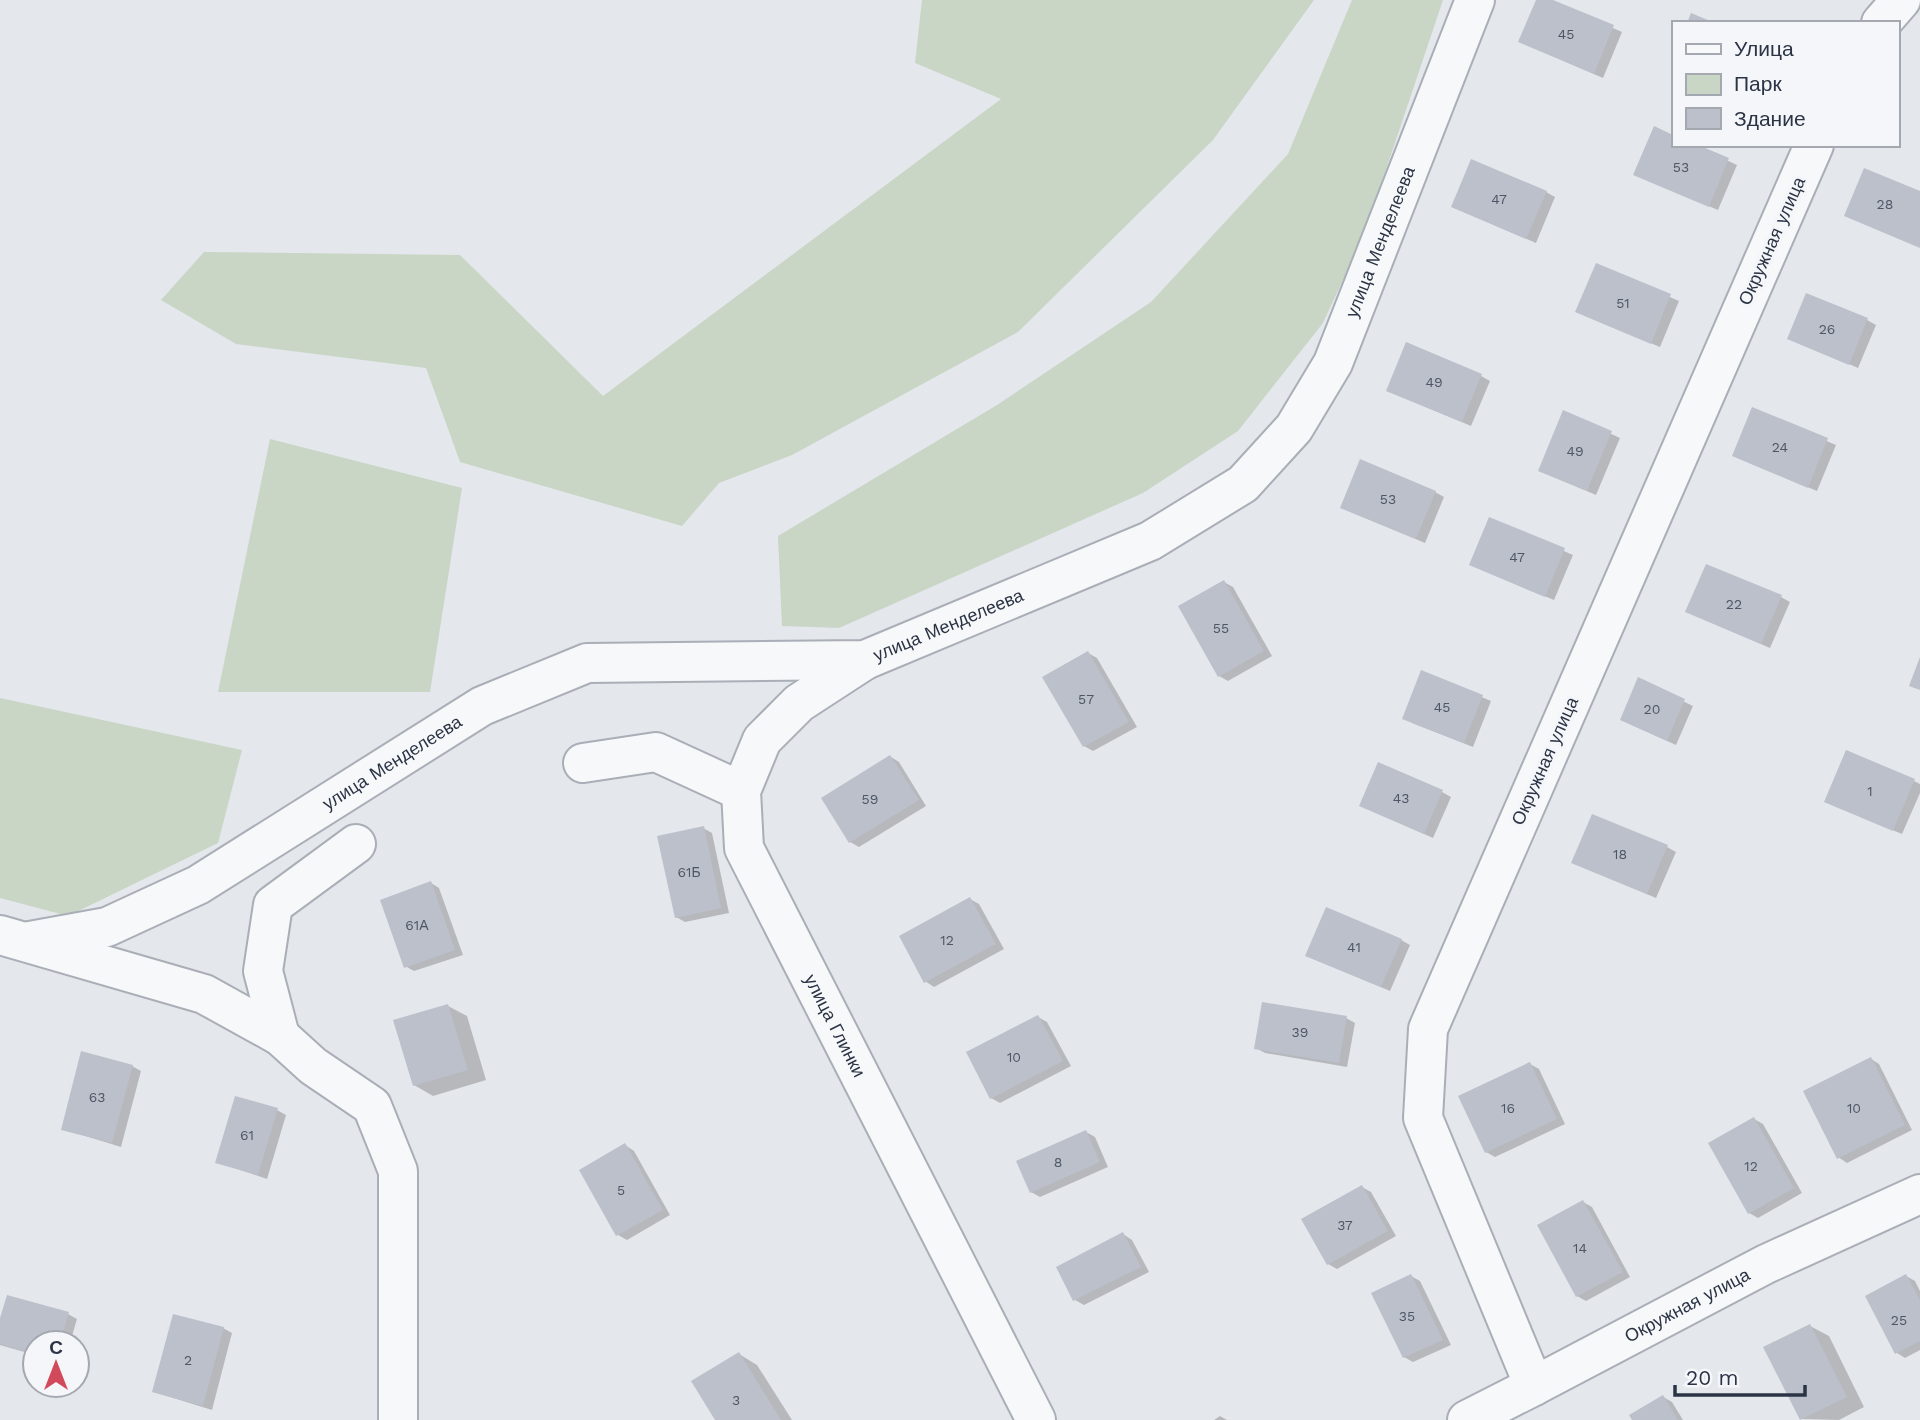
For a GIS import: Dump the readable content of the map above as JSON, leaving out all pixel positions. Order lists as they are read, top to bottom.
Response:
{
  "streets": {
    "street": ["Окружная улица", "улица Менделеева", "улица Глинки"]
  },
  "crossings": [
    ["улица Менделеева", "улица Глинки"]
  ],
  "house_numbers": [
    "45",
    "53",
    "47",
    "28",
    "51",
    "26",
    "49",
    "24",
    "49",
    "53",
    "47",
    "22",
    "55",
    "57",
    "45",
    "20",
    "1",
    "43",
    "59",
    "18",
    "61Б",
    "61А",
    "12",
    "41",
    "39",
    "10",
    "63",
    "16",
    "10",
    "61",
    "8",
    "12",
    "5",
    "37",
    "14",
    "35",
    "25",
    "2",
    "3"
  ],
  "legend": ["Улица", "Парк", "Здание"],
  "scale_bar": "20 m",
  "north": "top"
}
